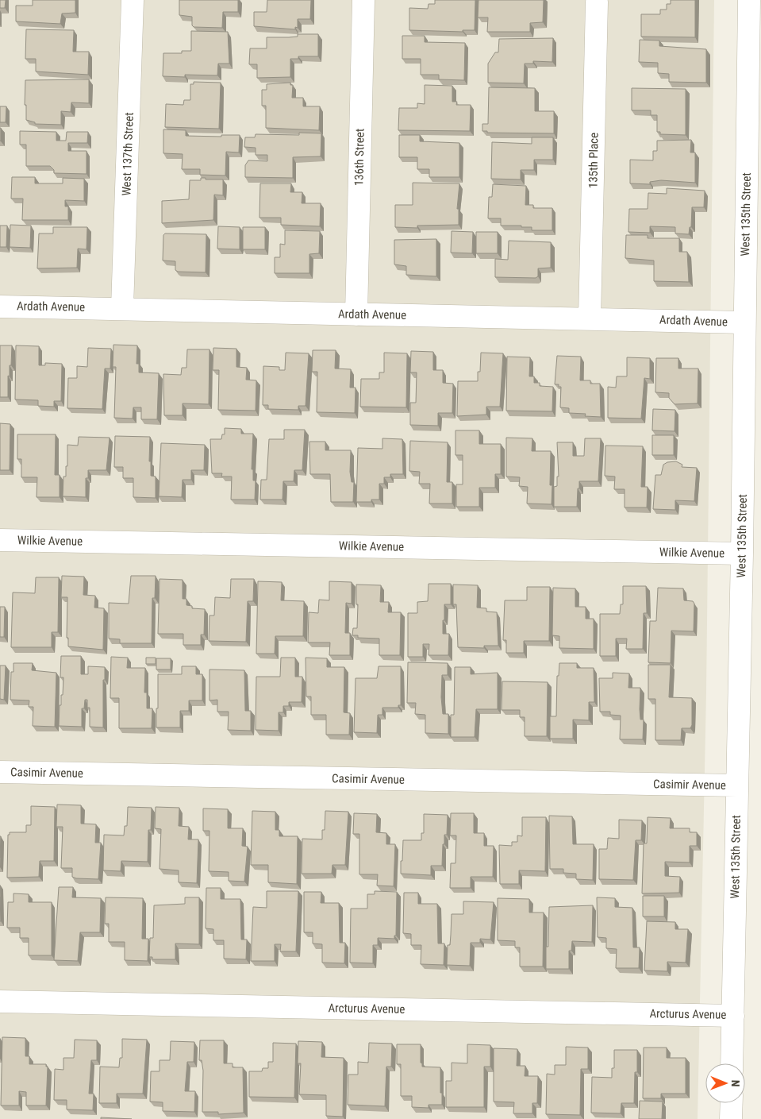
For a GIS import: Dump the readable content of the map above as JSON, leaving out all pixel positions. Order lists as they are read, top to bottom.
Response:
{
  "streets": {
    "street": [
      "West 137th Street",
      "136th Street",
      "135th Place",
      "West 135th Street",
      "Ardath Avenue",
      "Wilkie Avenue",
      "Casimir Avenue",
      "Arcturus Avenue"
    ]
  },
  "crossings": [
    ["West 137th Street", "Ardath Avenue"],
    ["136th Street", "Ardath Avenue"],
    ["135th Place", "Ardath Avenue"],
    ["West 135th Street", "Ardath Avenue"],
    ["West 135th Street", "Wilkie Avenue"],
    ["West 135th Street", "Casimir Avenue"],
    ["West 135th Street", "Arcturus Avenue"]
  ],
  "north": "right"
}
